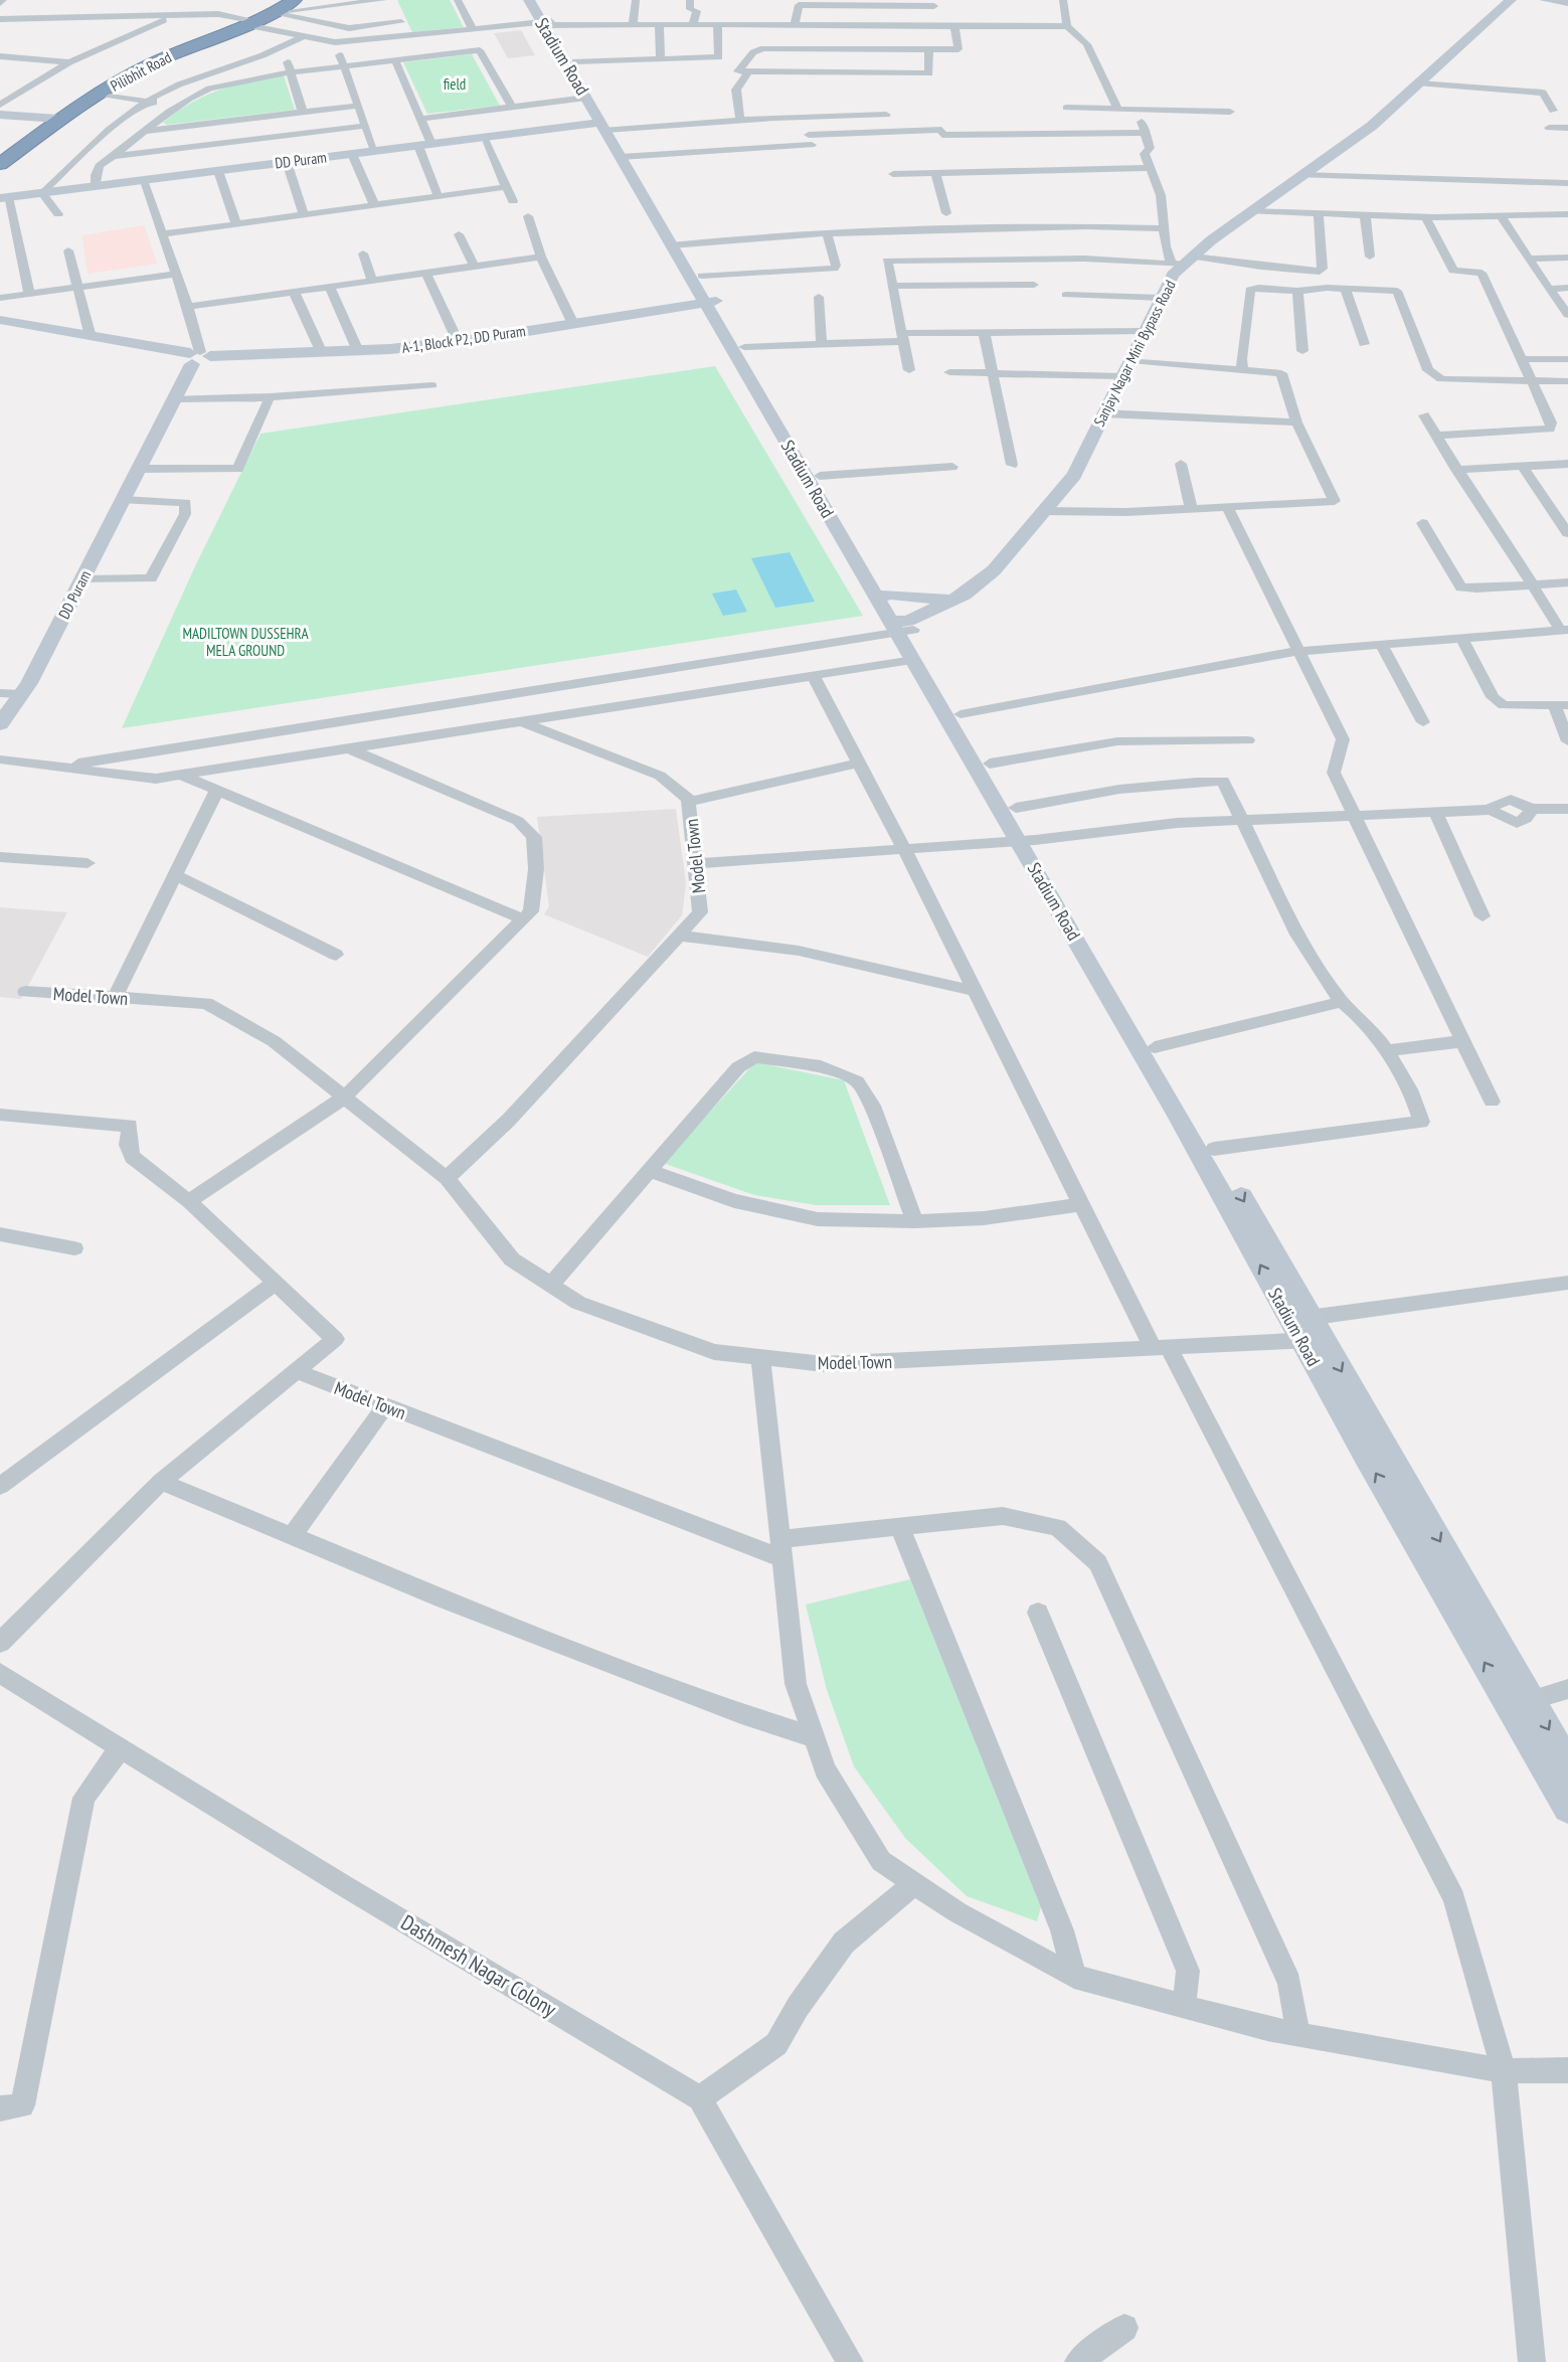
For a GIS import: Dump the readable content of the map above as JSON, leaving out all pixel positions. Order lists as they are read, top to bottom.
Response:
{
  "streets": {
    "highway": ["Pilibhit Road"],
    "main road": [
      "Stadium Road",
      "DD Puram",
      "A-1, Block P2, DD Puram",
      "Sanjay Nagar Mini Bypass Road"
    ],
    "street": ["Model Town", "Dashmesh Nagar Colony"]
  },
  "crossings": [
    ["Stadium Road", "DD Puram"],
    ["Stadium Road", "A-1, Block P2, DD Puram"],
    ["Stadium Road", "Sanjay Nagar Mini Bypass Road"],
    ["Stadium Road", "Model Town"],
    ["DD Puram", "A-1, Block P2, DD Puram"]
  ],
  "parks": ["field", "MADILTOWN DUSSEHRA MELA GROUND"]
}
